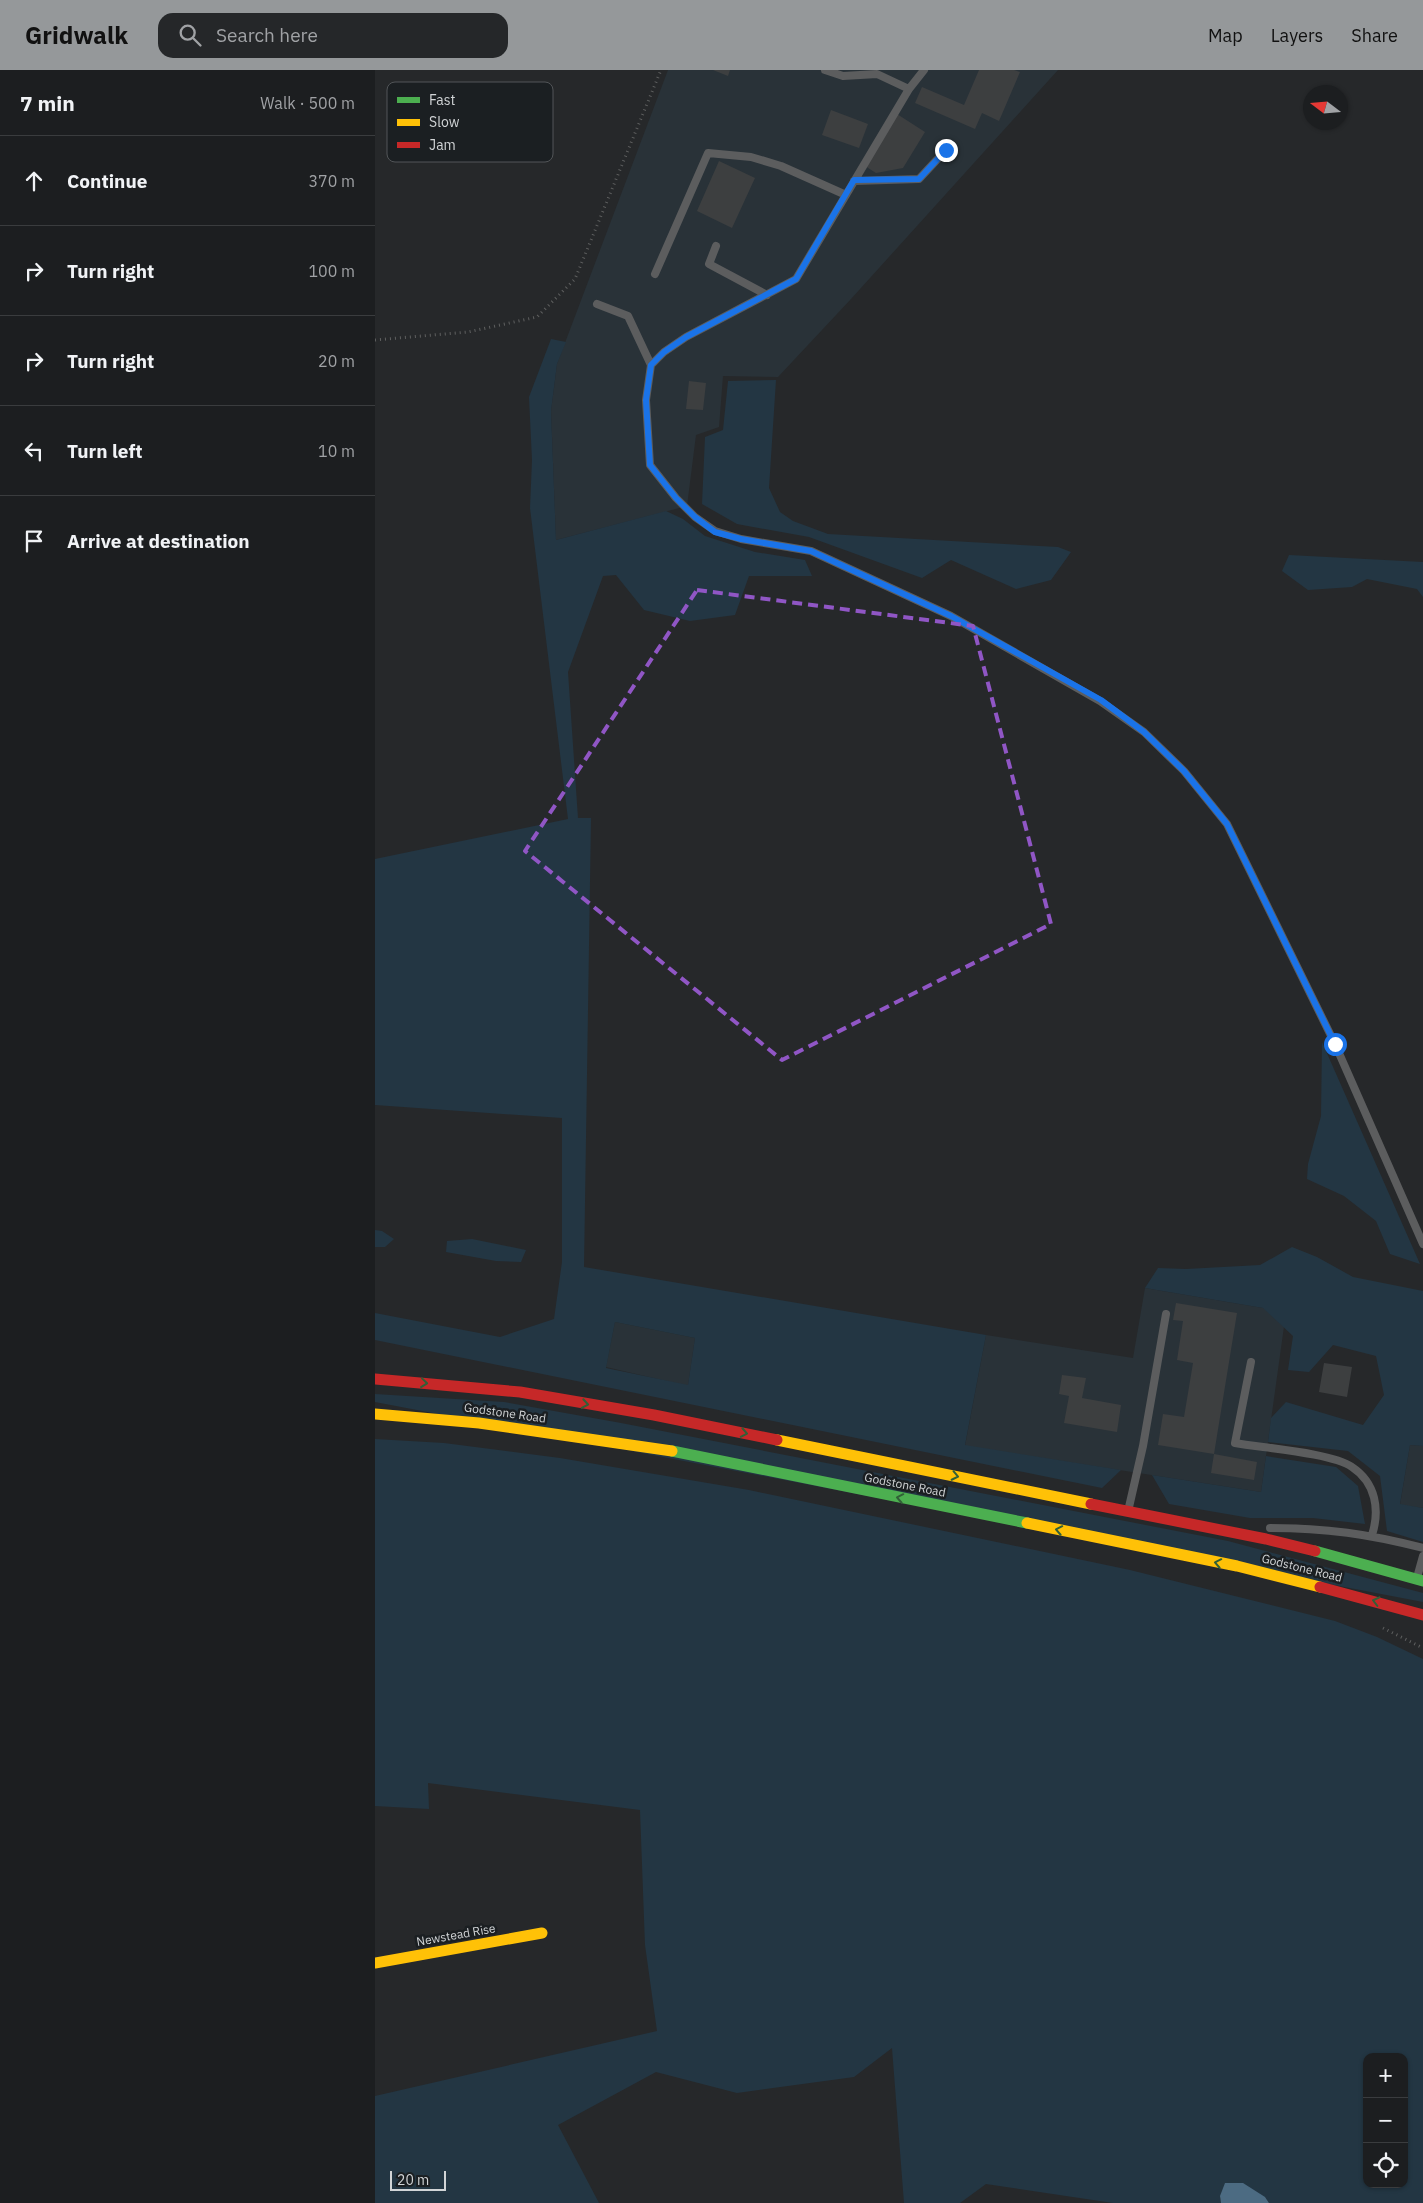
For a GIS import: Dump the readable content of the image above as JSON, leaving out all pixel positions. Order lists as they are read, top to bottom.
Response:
{
  "streets": {
    "main road": ["Godstone Road", "Newstead Rise"]
  },
  "legend": ["Fast", "Slow", "Jam"],
  "scale_bar": "20 m",
  "north": "left",
  "page": {
    "header": "Gridwalk",
    "search": "Search here",
    "nav": ["Map", "Layers", "Share"],
    "heading": ["7 min", "Walk · 500 m"],
    "list": [
      ["Continue", "370 m"],
      ["Turn right", "100 m"],
      ["Turn right", "20 m"],
      ["Turn left", "10 m"],
      "Arrive at destination"
    ],
    "map_buttons": ["+", "−"],
    "scale": "20 m"
  }
}
